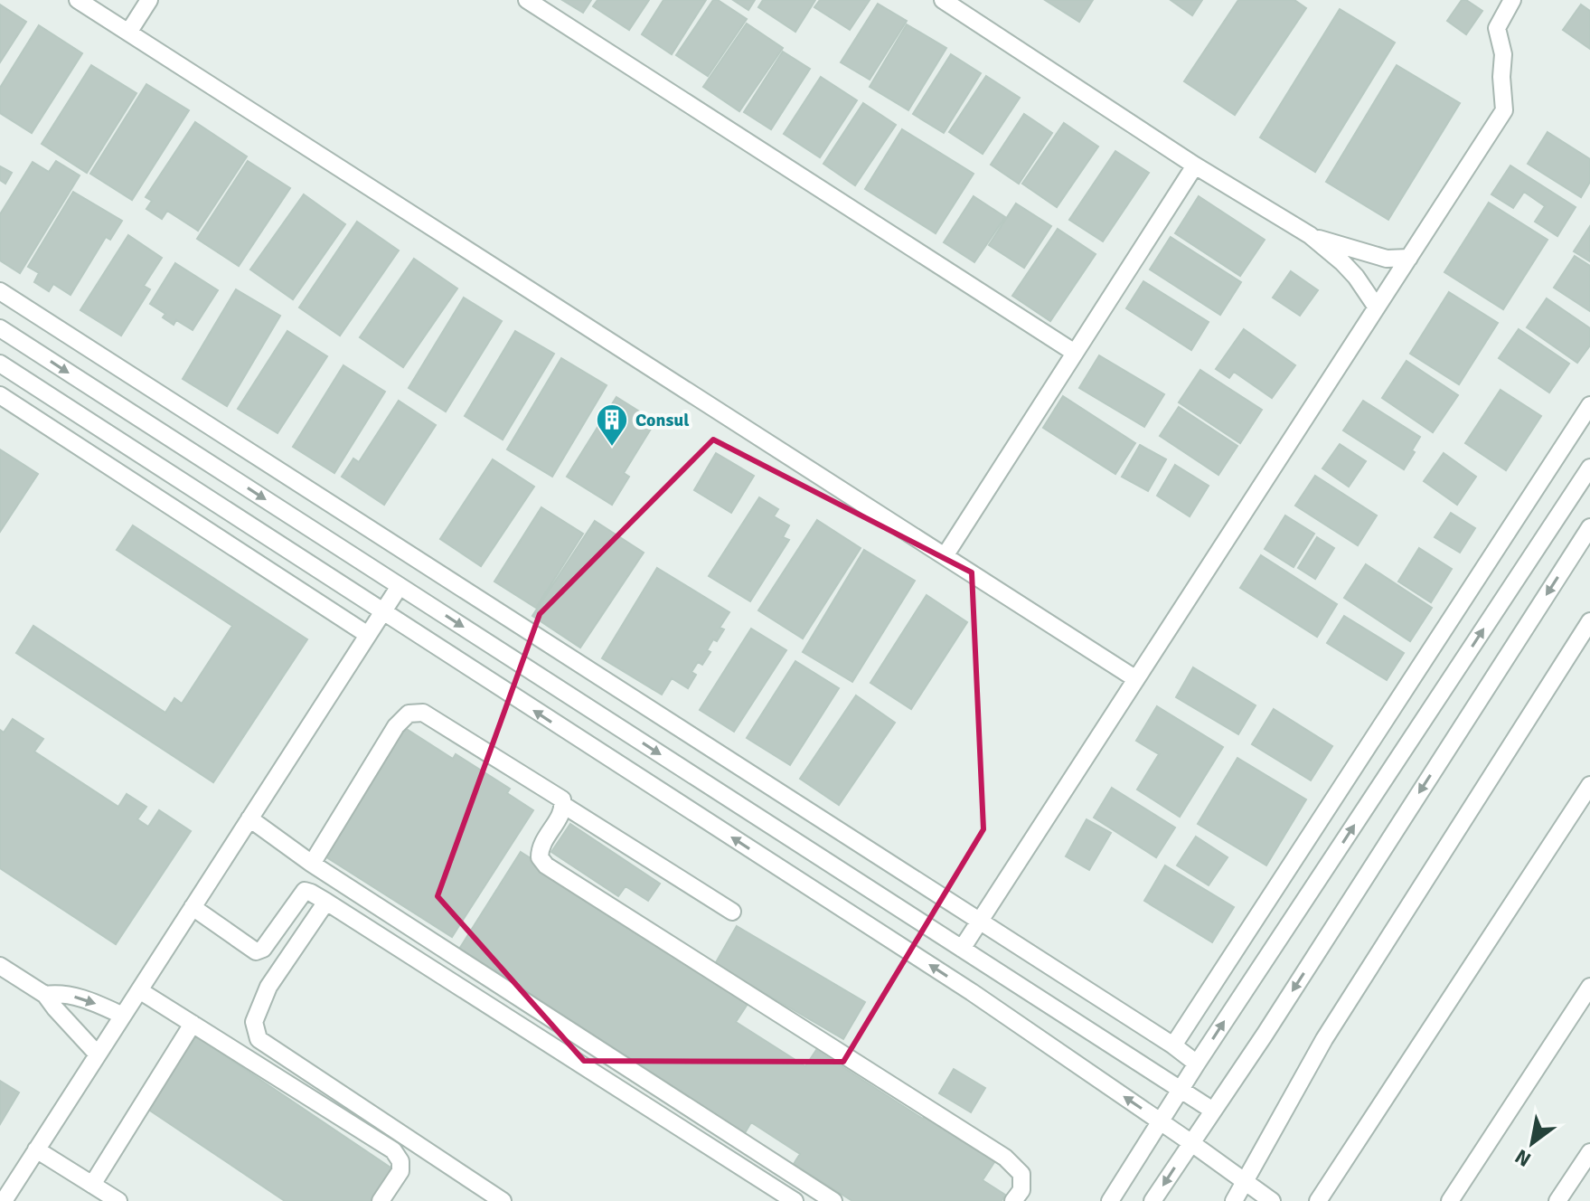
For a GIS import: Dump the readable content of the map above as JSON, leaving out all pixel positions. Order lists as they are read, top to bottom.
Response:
{
  "places": {
    "building": ["Consul"]
  },
  "north": "bottom left"
}
